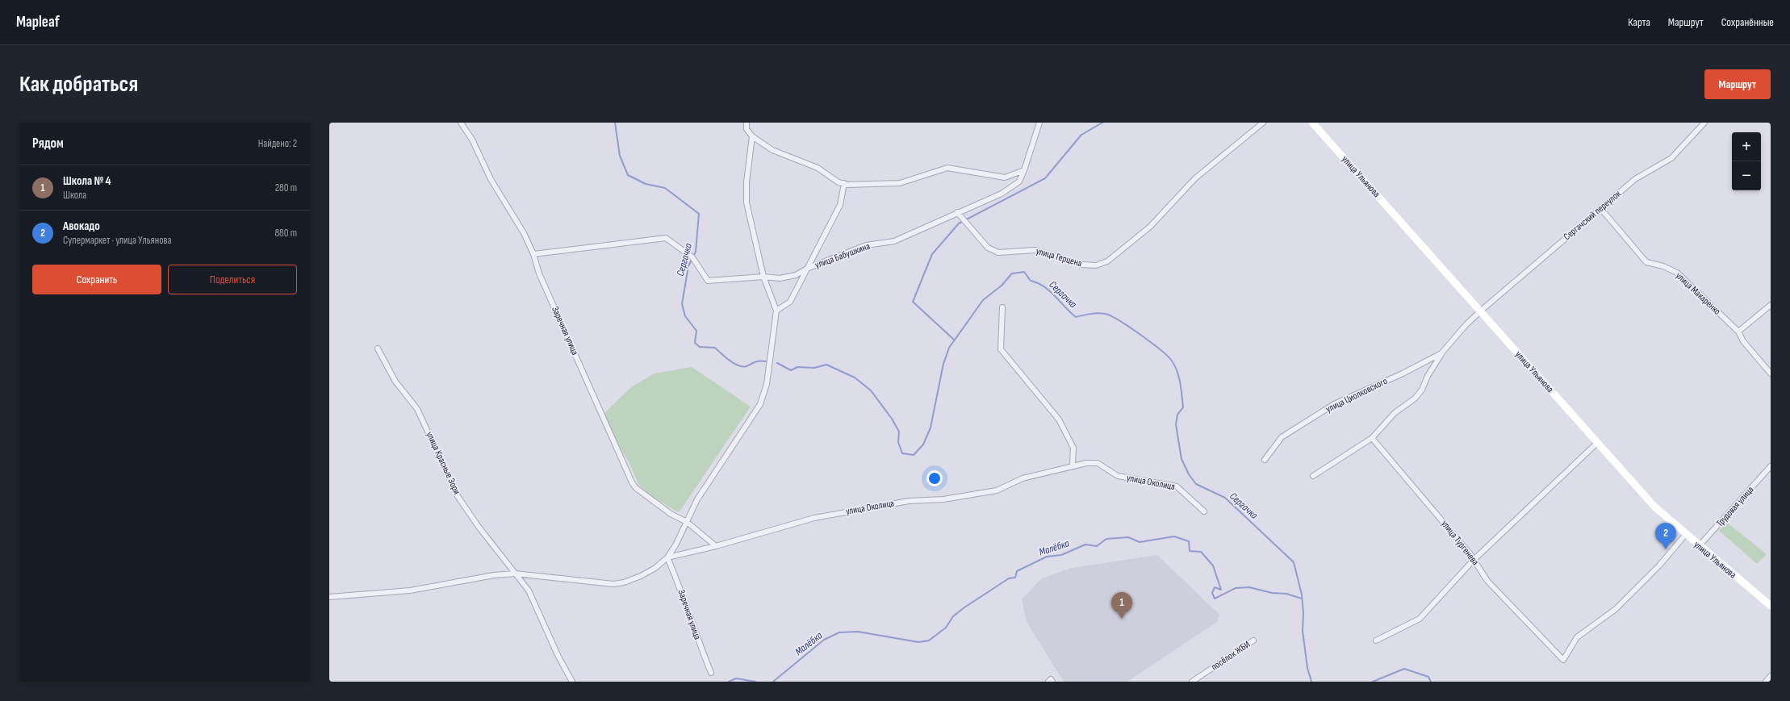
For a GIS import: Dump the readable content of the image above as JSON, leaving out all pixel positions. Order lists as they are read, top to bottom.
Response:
{
  "streets": {
    "main road": ["улица Ульянова"],
    "street": [
      "Сергачский переулок",
      "улица Бабушкина",
      "улица Герцена",
      "улица Макаренко",
      "Заречная улица",
      "улица Циолковского",
      "улица Красные Зори",
      "улица Околица",
      "Трудовая улица",
      "улица Тургенева",
      "посёлок ЖБИ"
    ]
  },
  "crossings": [
    ["улица Ульянова", "Сергачский переулок"],
    ["улица Ульянова", "улица Циолковского"],
    ["улица Ульянова", "Трудовая улица"],
    ["улица Ульянова", "улица Тургенева"],
    ["Сергачский переулок", "улица Макаренко"],
    ["Сергачский переулок", "улица Циолковского"],
    ["улица Бабушкина", "улица Герцена"],
    ["улица Бабушкина", "Заречная улица"],
    ["Заречная улица", "улица Околица"],
    ["улица Циолковского", "улица Тургенева"]
  ],
  "water": ["Сергачка", "Малёбка"],
  "page": {
    "header": "Mapleaf",
    "nav": ["Карта", "Маршрут", "Сохранённые"],
    "buttons": [
      "Маршрут",
      ["Сохранить", "Поделиться"]
    ],
    "title": "Как добраться",
    "heading": ["Рядом", "Найдено: 2"],
    "map_buttons": ["+", "−"],
    "list": [
      {
        "mark": "1",
        "name": "Школа № 4",
        "note": "Школа",
        "value": "280 m"
      },
      {
        "mark": "2",
        "name": "Авокадо",
        "note": "Супермаркет · улица Ульянова",
        "value": "880 m"
      }
    ],
    "pins": ["2", "1"]
  }
}
